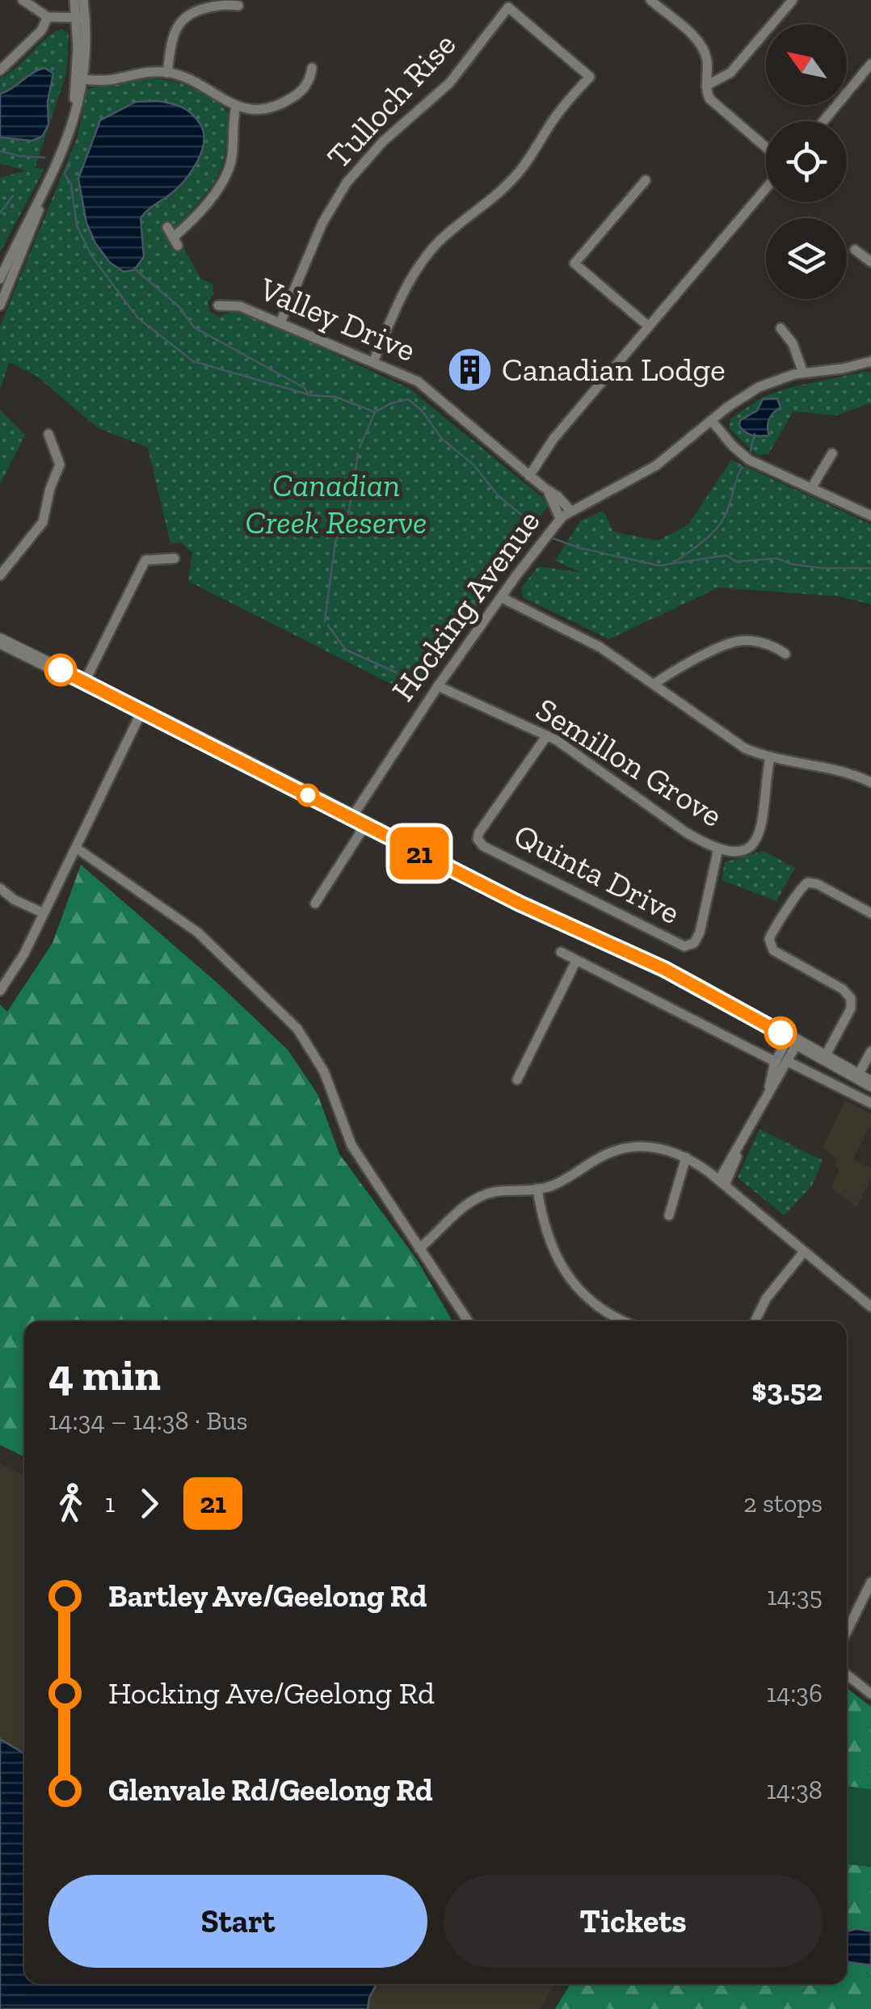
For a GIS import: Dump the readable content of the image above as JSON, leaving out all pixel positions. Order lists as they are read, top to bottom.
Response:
{
  "streets": {
    "street": [
      "Tulloch Rise",
      "Valley Drive",
      "Hocking Avenue",
      "Semillon Grove",
      "Quinta Drive"
    ]
  },
  "crossings": [
    ["Tulloch Rise", "Valley Drive"],
    ["Valley Drive", "Hocking Avenue"],
    ["Hocking Avenue", "Semillon Grove"],
    ["Semillon Grove", "Quinta Drive"]
  ],
  "parks": ["Canadian Creek Reserve"],
  "places": {
    "building": ["Canadian Lodge"]
  },
  "lines": ["bus line 21"],
  "north": "top left",
  "page": {
    "on_map": "21",
    "heading": ["4 min", "14:34 – 14:38 · Bus", "$3.52"],
    "legs": ["1", "21", "2 stops"],
    "list": [
      {
        "name": "Bartley Ave/Geelong Rd",
        "value": "14:35"
      },
      {
        "name": "Hocking Ave/Geelong Rd",
        "value": "14:36"
      },
      {
        "name": "Glenvale Rd/Geelong Rd",
        "value": "14:38"
      }
    ],
    "buttons": ["Start", "Tickets"]
  }
}
